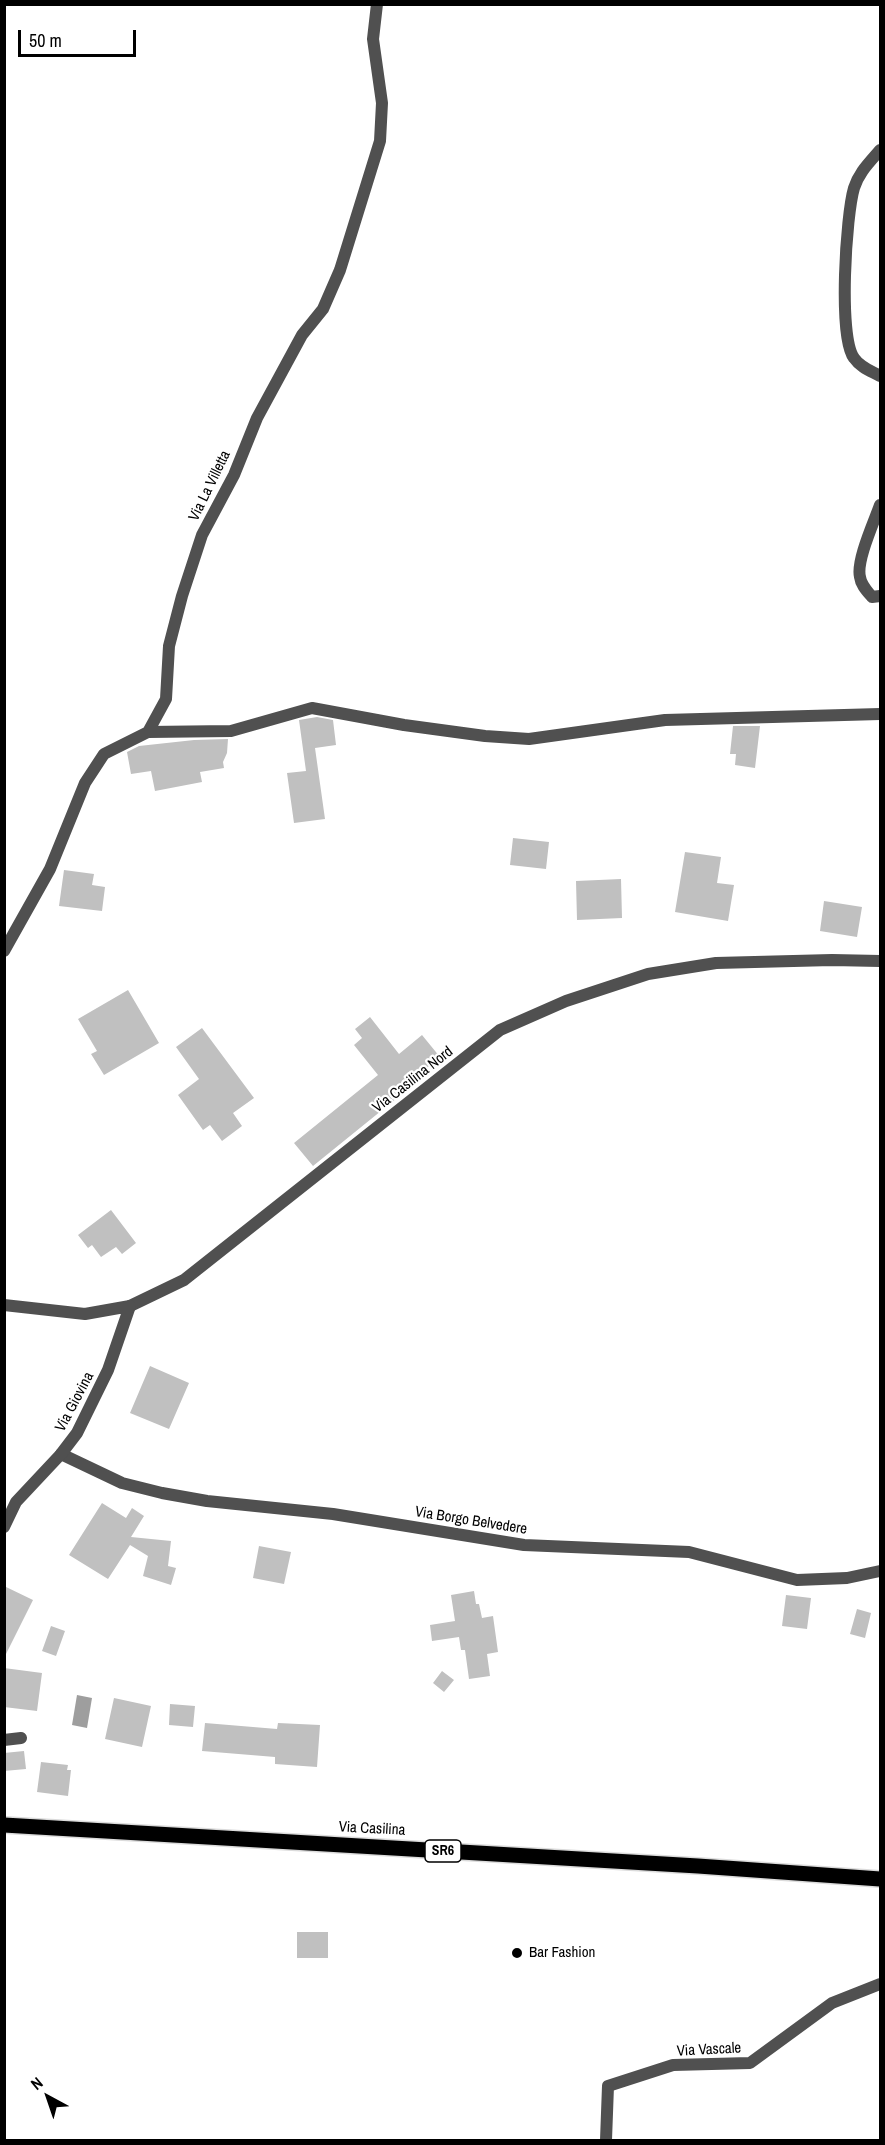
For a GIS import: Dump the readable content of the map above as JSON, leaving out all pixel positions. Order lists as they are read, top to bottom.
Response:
{
  "streets": {
    "main road": ["Via Casilina", "SR6"],
    "street": [
      "Via La Villetta",
      "Via Casilina Nord",
      "Via Giovina",
      "Via Borgo Belvedere",
      "Via Vascale"
    ]
  },
  "crossings": [
    ["Via Casilina Nord", "Via Giovina"],
    ["Via Giovina", "Via Borgo Belvedere"]
  ],
  "places": ["Bar Fashion"],
  "scale_bar": "50 m",
  "north": "top left"
}
